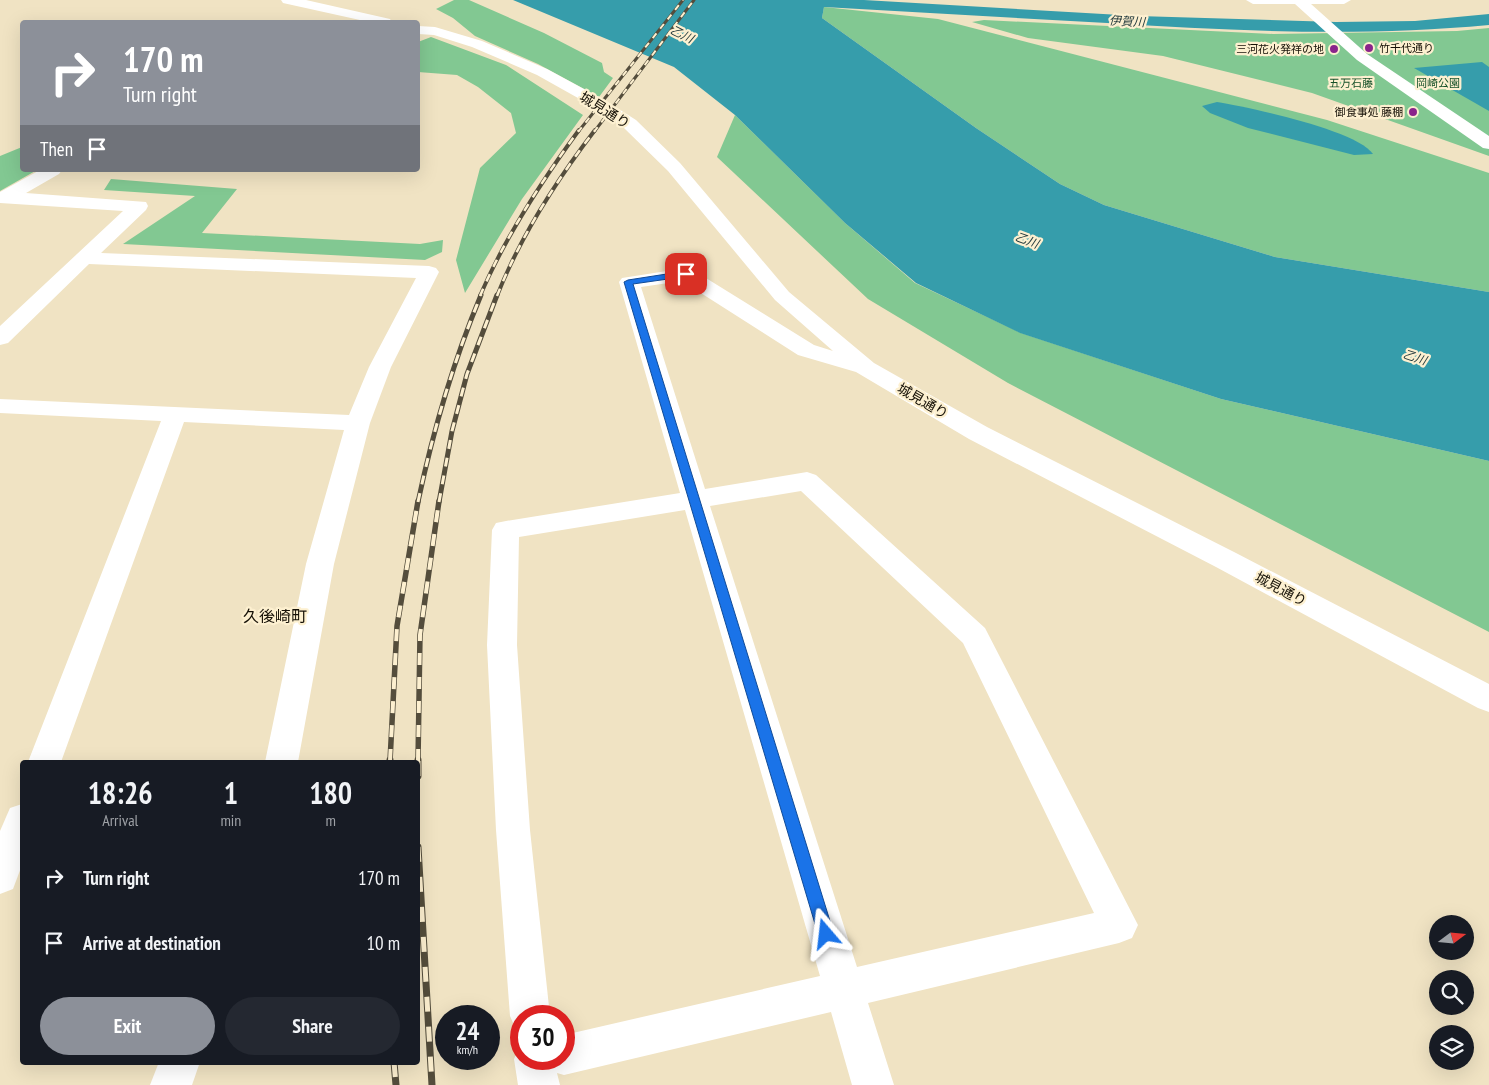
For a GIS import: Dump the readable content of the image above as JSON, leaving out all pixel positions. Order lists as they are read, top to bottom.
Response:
{
  "streets": {
    "street": ["城見通り"]
  },
  "districts": ["久後崎町"],
  "water": ["伊賀川", "乙川"],
  "parks": ["五万石藤", "岡崎公園"],
  "places": ["竹千代通り", "三河花火発祥の地", "御食事処 藤棚"],
  "north": "right",
  "page": {
    "turn": ["170 m", "Turn right"],
    "then": "Then",
    "eta": [
      "18:26",
      "Arrival",
      "1",
      "min",
      "180",
      "m"
    ],
    "list": [
      {
        "name": "Turn right",
        "value": "170 m"
      },
      {
        "name": "Arrive at destination",
        "value": "10 m"
      }
    ],
    "buttons": ["Exit", "Share"],
    "speed": "24 km/h",
    "limit": "30"
  }
}
